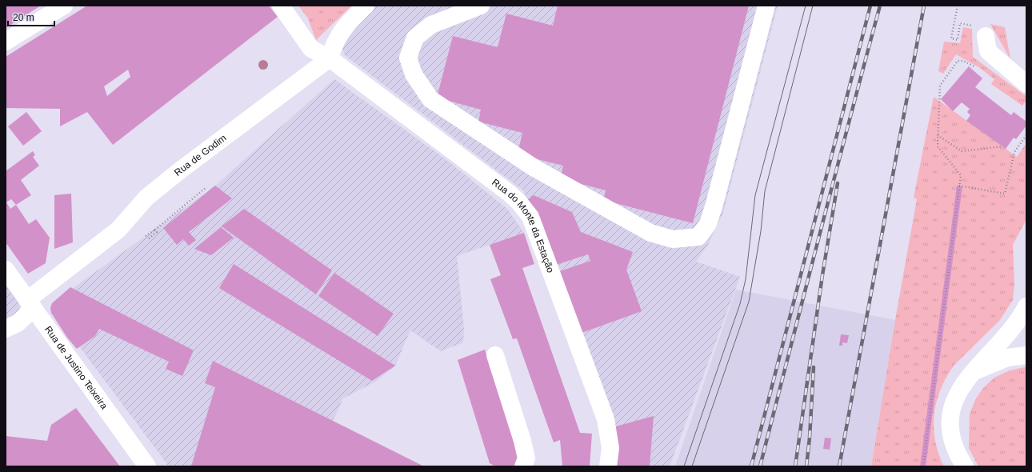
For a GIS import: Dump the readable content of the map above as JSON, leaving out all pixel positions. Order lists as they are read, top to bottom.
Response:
{
  "streets": {
    "street": ["Rua de Godim", "Rua do Monte da Estação", "Rua de Justino Teixeira"]
  },
  "crossings": [
    ["Rua de Godim", "Rua do Monte da Estação"],
    ["Rua de Godim", "Rua de Justino Teixeira"]
  ],
  "scale_bar": "20 m"
}
